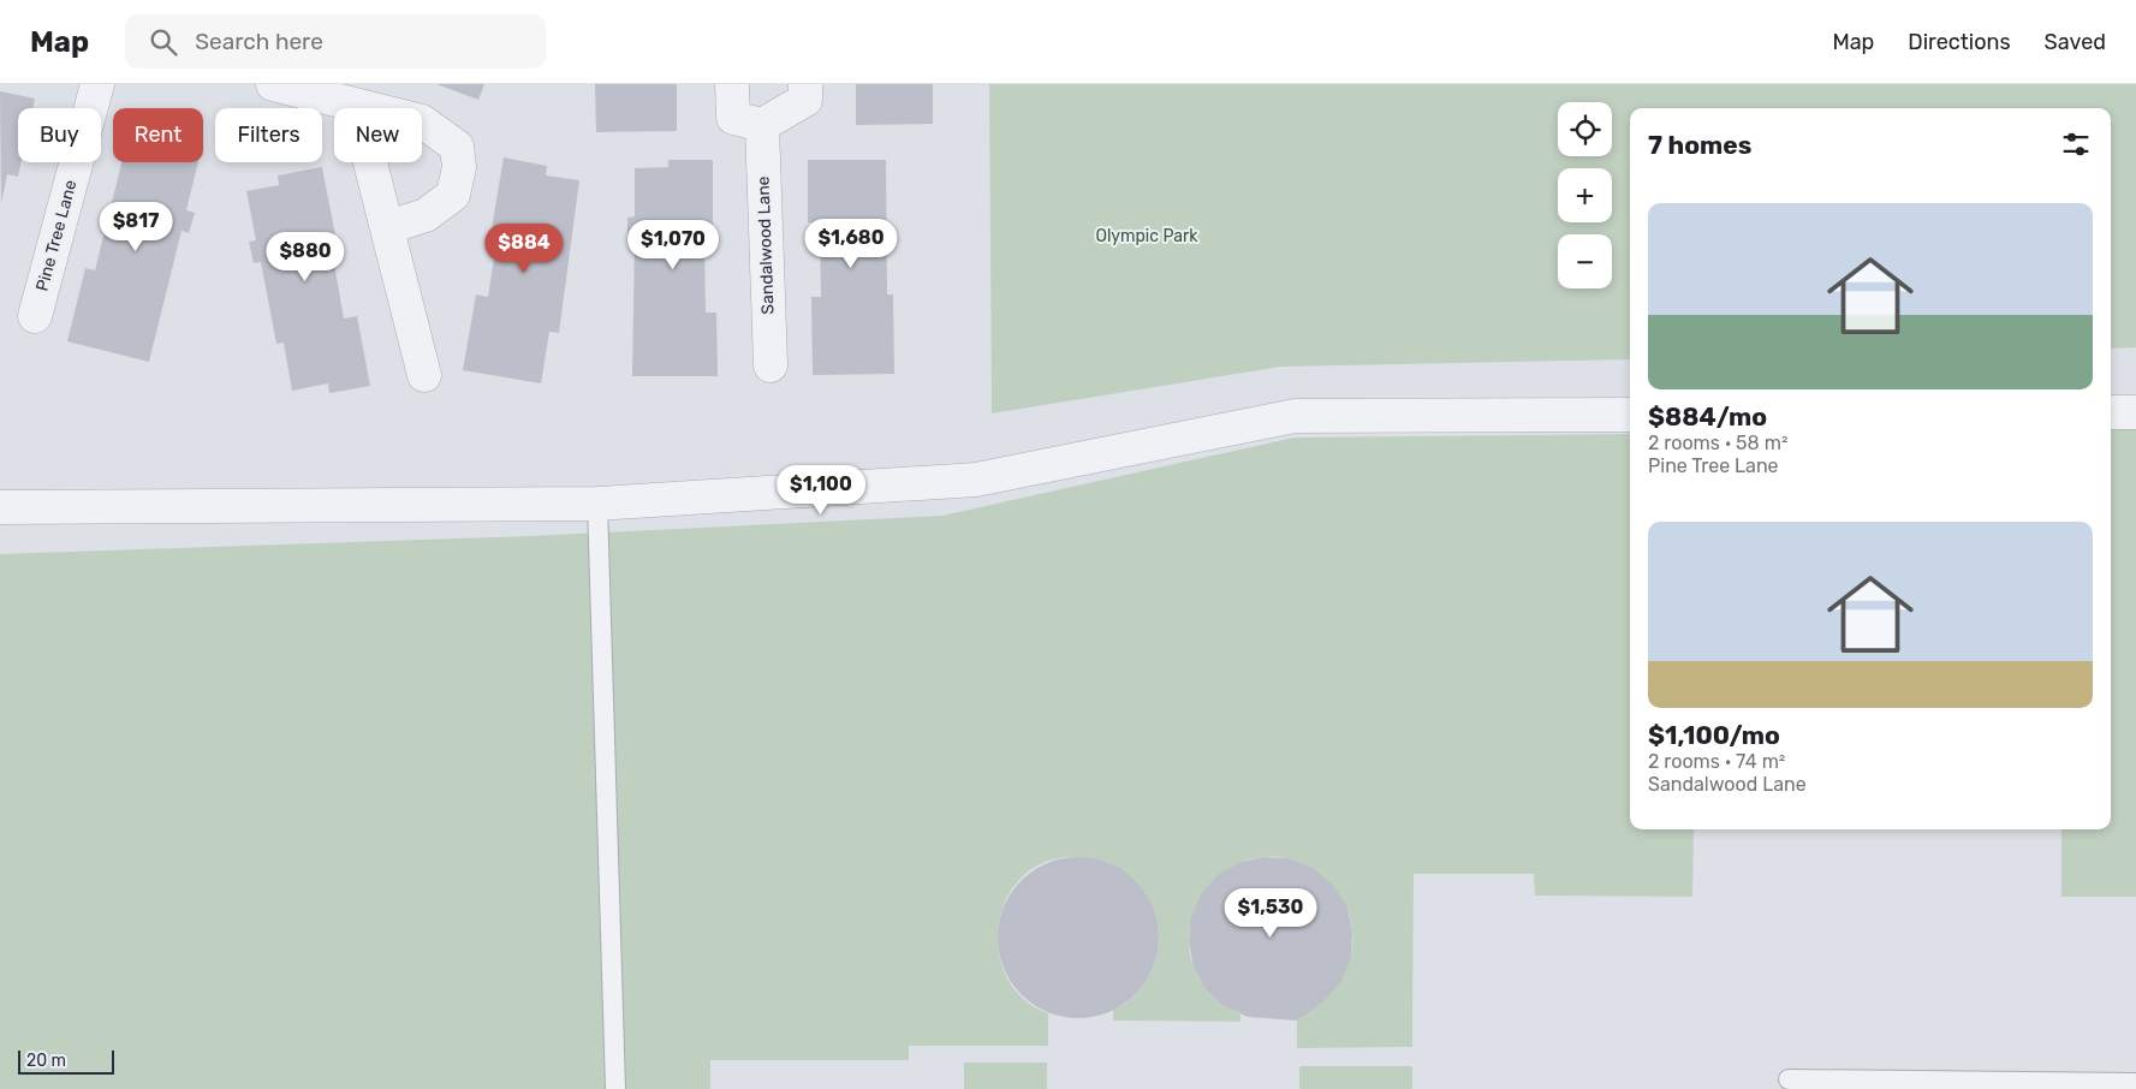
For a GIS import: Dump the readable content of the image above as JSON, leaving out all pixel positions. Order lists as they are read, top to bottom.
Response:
{
  "streets": {
    "street": ["Pine Tree Lane", "Sandalwood Lane"]
  },
  "parks": ["Olympic Park"],
  "scale_bar": "20 m",
  "page": {
    "header": "Map",
    "search": "Search here",
    "nav": ["Map", "Directions", "Saved"],
    "map_buttons": ["+", "−"],
    "chip": [
      "Buy",
      "Rent",
      "Filters",
      "New"
    ],
    "heading": "7 homes",
    "list": [
      {
        "name": "$884/mo",
        "note": "2 rooms · 58 m² · Pine Tree Lane"
      },
      {
        "name": "$1,100/mo",
        "note": "2 rooms · 74 m² · Sandalwood Lane"
      }
    ],
    "price": [
      "$817",
      "$1,680",
      "$1,070",
      "$884",
      "$880",
      "$1,100",
      "$1,530"
    ],
    "scale": "20 m"
  }
}
